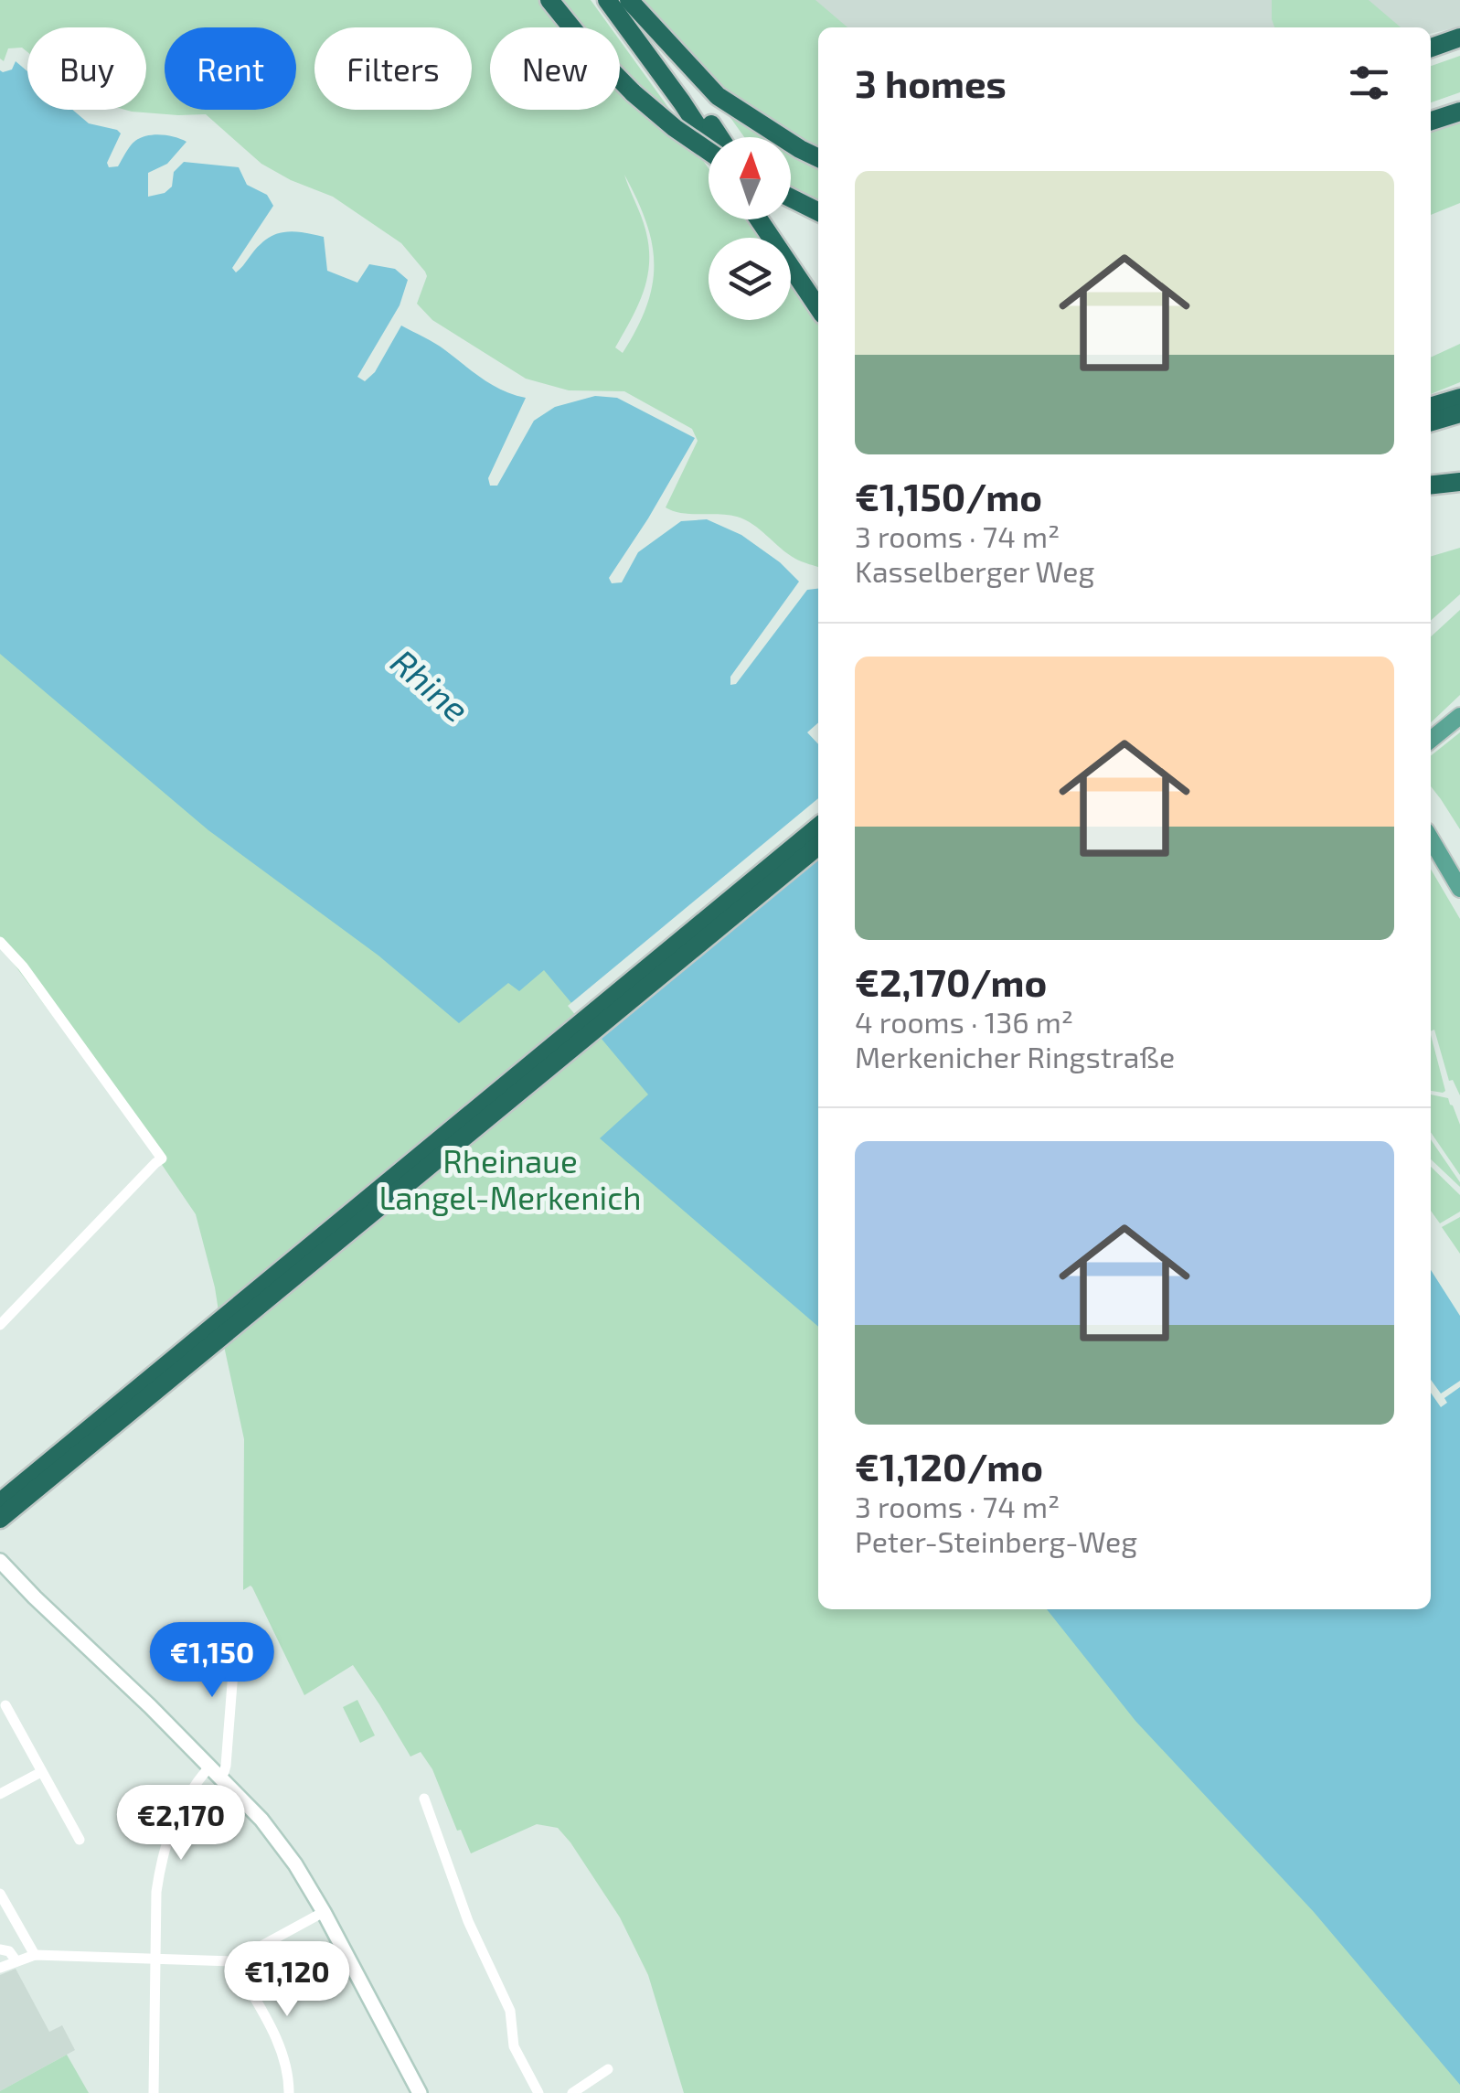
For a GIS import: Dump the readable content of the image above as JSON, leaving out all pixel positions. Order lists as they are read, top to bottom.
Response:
{
  "water": ["Rhine"],
  "parks": ["Rheinaue Langel-Merkenich"],
  "north": "top",
  "page": {
    "chip": [
      "Buy",
      "Rent",
      "Filters",
      "New"
    ],
    "heading": "3 homes",
    "list": [
      {
        "name": "€1,150/mo",
        "note": "3 rooms · 74 m² · Kasselberger Weg"
      },
      {
        "name": "€2,170/mo",
        "note": "4 rooms · 136 m² · Merkenicher Ringstraße"
      },
      {
        "name": "€1,120/mo",
        "note": "3 rooms · 74 m² · Peter-Steinberg-Weg"
      }
    ],
    "price": ["€1,150", "€2,170", "€1,120"]
  }
}
